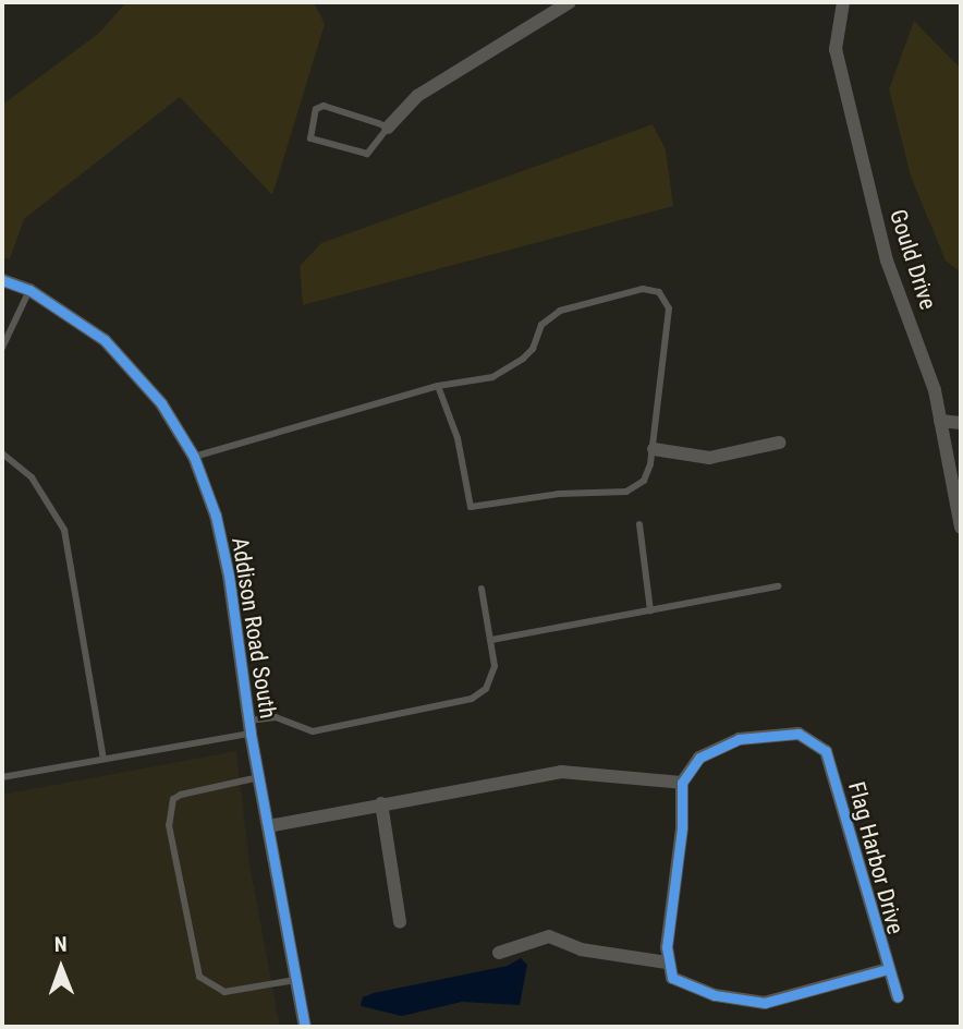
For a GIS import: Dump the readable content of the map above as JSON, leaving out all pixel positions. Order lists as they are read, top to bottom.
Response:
{
  "streets": {
    "street": ["Gould Drive", "Addison Road South", "Flag Harbor Drive"]
  },
  "north": "top"
}
